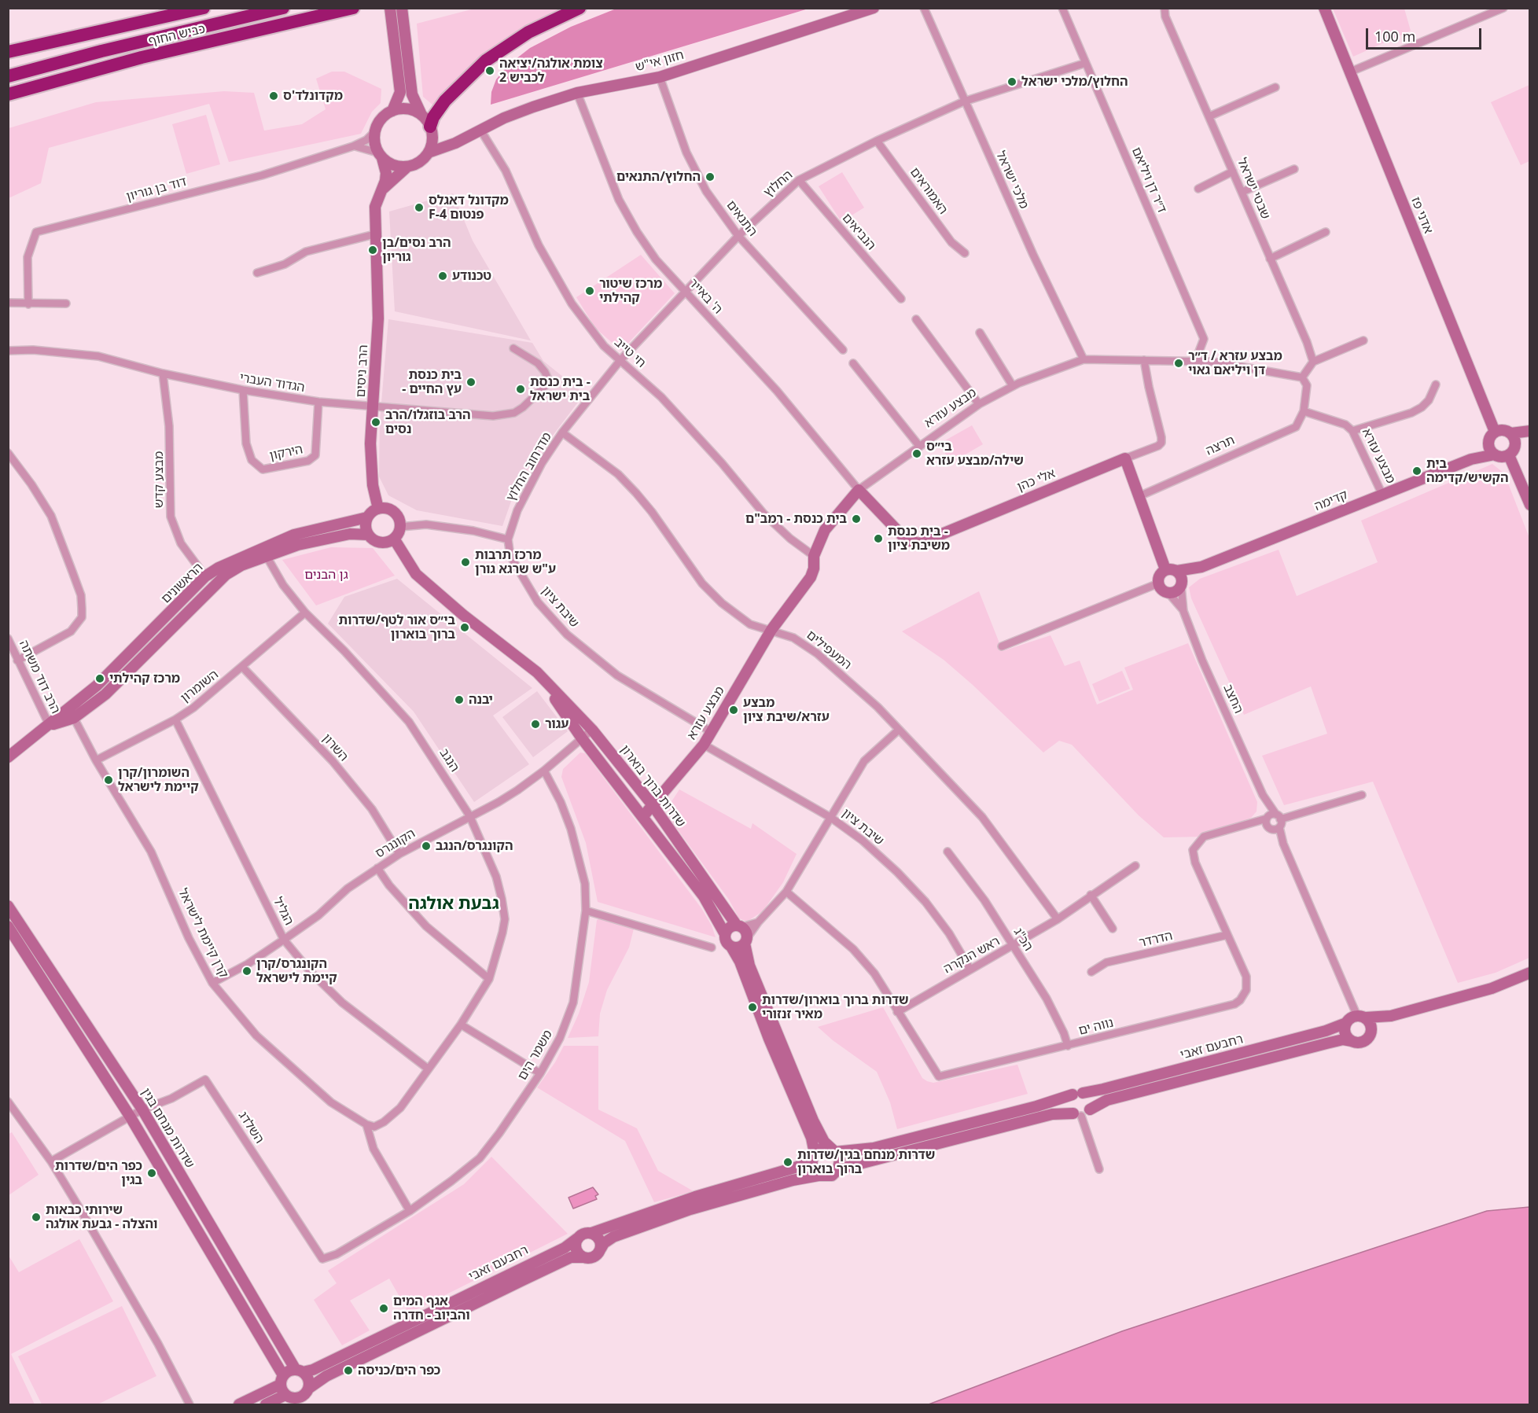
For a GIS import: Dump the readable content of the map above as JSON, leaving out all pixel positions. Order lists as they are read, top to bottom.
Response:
{
  "streets": {
    "highway": ["כביש החוף"],
    "street": [
      "חזון אי\"ש",
      "מלכי ישראל",
      "ד״ר דן ויליאם",
      "החלוץ",
      "שבטי ישראל",
      "דוד בן גוריון",
      "האמוראים",
      "אדני פז",
      "התנאים",
      "הנביאים",
      "ה' באייר",
      "חי טייב",
      "הרב ניסים",
      "הגדוד העברי",
      "מבצע עזרא",
      "תרצה",
      "הירקון",
      "מדרחוב החלוץ",
      "מבצע קדש",
      "אלי כהן",
      "קדימה",
      "הראשונים",
      "שיבת ציון",
      "המעפילים",
      "הרב דוד משתה",
      "השומרון",
      "החצב",
      "השרון",
      "הנגב",
      "שדרות ברוך בוארון",
      "הקונגרס",
      "הגליל",
      "קרן קיימת לישראל",
      "הכ\"ג",
      "הדרדר",
      "ראש הנקרה",
      "נווה ים",
      "רחבעם זאבי",
      "משמר הים",
      "השלדג",
      "שדרות מנחם בגין"
    ]
  },
  "crossings": [
    ["חזון אי\"ש", "דוד בן גוריון"],
    ["חזון אי\"ש", "התנאים"],
    ["חזון אי\"ש", "ה' באייר"],
    ["חזון אי\"ש", "חי טייב"],
    ["חזון אי\"ש", "הרב ניסים"],
    ["מלכי ישראל", "החלוץ"],
    ["מלכי ישראל", "מבצע עזרא"],
    ["ד״ר דן ויליאם", "החלוץ"],
    ["ד״ר דן ויליאם", "מבצע עזרא"],
    ["החלוץ", "האמוראים"],
    ["החלוץ", "התנאים"],
    ["החלוץ", "הנביאים"],
    ["החלוץ", "ה' באייר"],
    ["החלוץ", "חי טייב"],
    ["החלוץ", "מדרחוב החלוץ"],
    ["החלוץ", "המעפילים"],
    ["דוד בן גוריון", "הרב ניסים"],
    ["אדני פז", "קדימה"],
    ["ה' באייר", "מבצע עזרא"],
    ["ה' באייר", "אלי כהן"],
    ["חי טייב", "מבצע עזרא"],
    ["הרב ניסים", "הגדוד העברי"],
    ["הרב ניסים", "הראשונים"],
    ["הרב ניסים", "שדרות ברוך בוארון"],
    ["הגדוד העברי", "הירקון"],
    ["הגדוד העברי", "מבצע קדש"],
    ["מבצע עזרא", "תרצה"],
    ["מבצע עזרא", "אלי כהן"],
    ["מבצע עזרא", "קדימה"],
    ["מבצע עזרא", "שיבת ציון"],
    ["מבצע עזרא", "המעפילים"],
    ["מבצע עזרא", "שדרות ברוך בוארון"],
    ["מדרחוב החלוץ", "שיבת ציון"],
    ["מדרחוב החלוץ", "המעפילים"],
    ["מבצע קדש", "הראשונים"],
    ["קדימה", "החצב"],
    ["הראשונים", "הרב דוד משתה"],
    ["הראשונים", "הנגב"],
    ["הראשונים", "שדרות ברוך בוארון"],
    ["הראשונים", "קרן קיימת לישראל"],
    ["שיבת ציון", "ראש הנקרה"],
    ["המעפילים", "ראש הנקרה"],
    ["השומרון", "השרון"],
    ["השומרון", "הנגב"],
    ["השומרון", "הגליל"],
    ["השומרון", "קרן קיימת לישראל"],
    ["החצב", "רחבעם זאבי"],
    ["השרון", "הקונגרס"],
    ["הנגב", "הקונגרס"],
    ["הנגב", "הגליל"],
    ["הנגב", "קרן קיימת לישראל"],
    ["שדרות ברוך בוארון", "הקונגרס"],
    ["הקונגרס", "הגליל"],
    ["הקונגרס", "קרן קיימת לישראל"],
    ["הקונגרס", "משמר הים"],
    ["הכ\"ג", "ראש הנקרה"],
    ["הכ\"ג", "נווה ים"],
    ["הדרדר", "נווה ים"],
    ["ראש הנקרה", "נווה ים"],
    ["רחבעם זאבי", "שדרות מנחם בגין"],
    ["משמר הים", "השלדג"],
    ["השלדג", "שדרות מנחם בגין"]
  ],
  "districts": ["גבעת אולגה"],
  "parks": ["גן הבנים"],
  "places": [
    "צומת אולגה/יציאה לכביש 2",
    "החלוץ/מלכי ישראל",
    "מקדונלד'ס",
    "החלוץ/התנאים",
    "מקדונל דאגלס F-4 פנטום",
    "הרב נסים/בן גוריון",
    "טכנודע",
    "מרכז שיטור קהילתי",
    "מבצע עזרא / ד״ר דן ויליאם גאוי",
    "בית כנסת - עץ החיים",
    "בית כנסת - בית ישראל",
    "הרב בוזגלו/הרב נסים",
    "בי״ס שילה/מבצע עזרא",
    "בית הקשיש/קדימה",
    "בית כנסת - רמב\"ם",
    "בית כנסת - משיבת ציון",
    "מרכז תרבות ע\"ש שרגא גורן",
    "בי״ס אור לטף/שדרות ברוך בוארון",
    "מרכז קהילתי",
    "יבנה",
    "מבצע עזרא/שיבת ציון",
    "עגור",
    "השומרון/קרן קיימת לישראל",
    "הקונגרס/הנגב",
    "הקונגרס/קרן קיימת לישראל",
    "שדרות ברוך בוארון/שדרות מאיר זנזורי",
    "שדרות מנחם בגין/שדרות ברוך בוארון",
    "כפר הים/שדרות בגין",
    "שירותי כבאות והצלה - גבעת אולגה",
    "אגף המים והביוב - חדרה",
    "כפר הים/כניסה"
  ],
  "scale_bar": "100 m"
}
